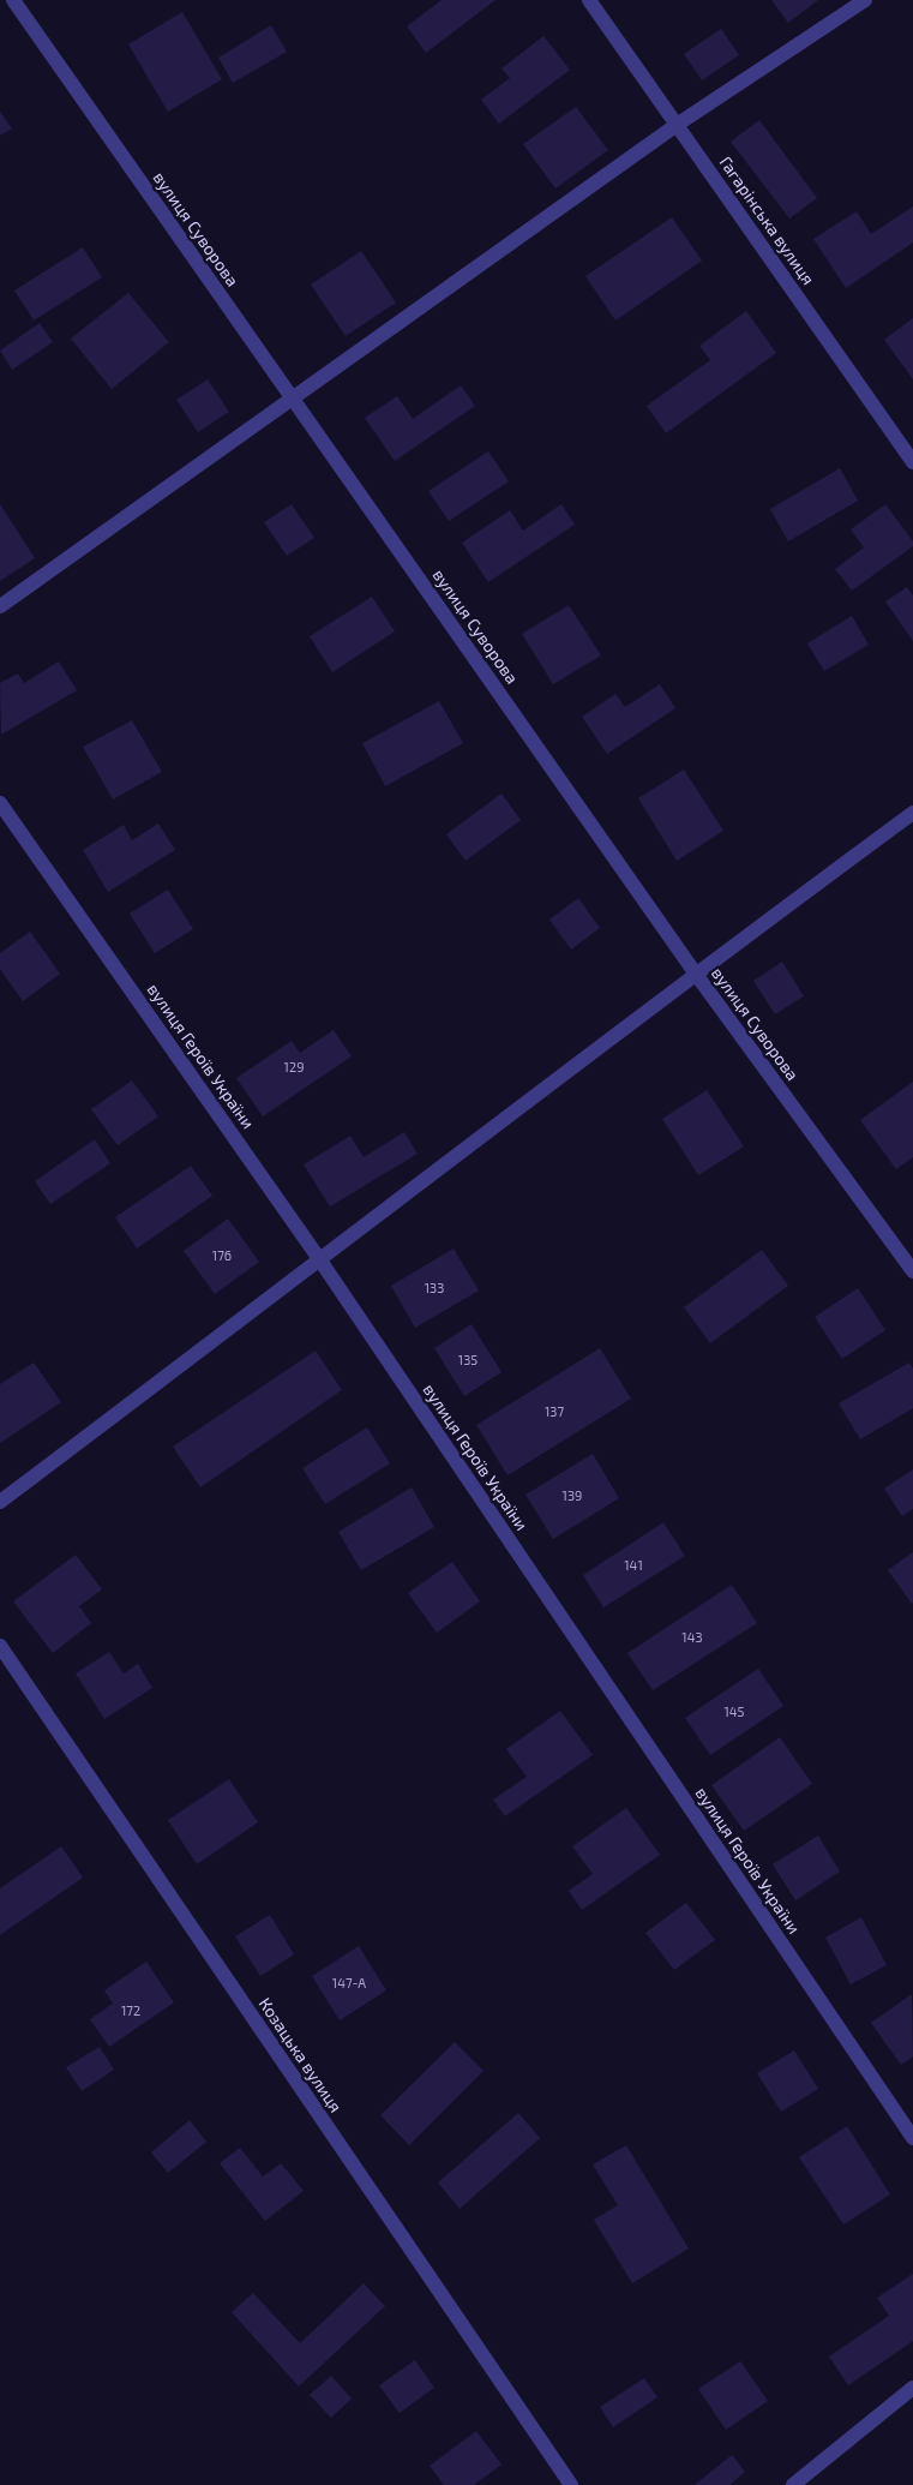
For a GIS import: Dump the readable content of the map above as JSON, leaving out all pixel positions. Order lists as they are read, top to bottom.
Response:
{
  "streets": {
    "street": [
      "Гагарінська вулиця",
      "вулиця Суворова",
      "вулиця Героїв України",
      "Козацька вулиця"
    ]
  },
  "house_numbers": [
    "129",
    "176",
    "133",
    "135",
    "137",
    "139",
    "141",
    "143",
    "145",
    "147-А",
    "172"
  ]
}
